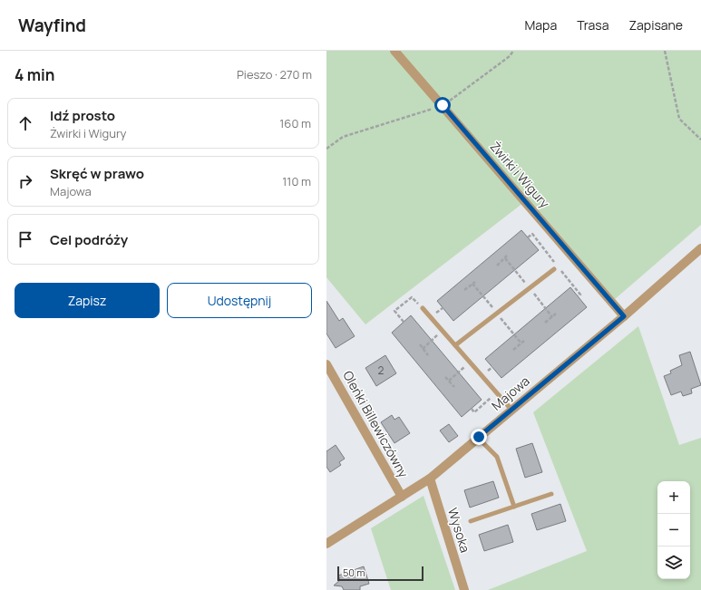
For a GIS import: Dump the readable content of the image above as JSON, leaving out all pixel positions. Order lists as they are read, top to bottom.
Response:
{
  "streets": {
    "street": [
      "Żwirki i Wigury",
      "Majowa",
      "Oleńki Billewiczówny",
      "Wysoka"
    ]
  },
  "crossings": [
    ["Żwirki i Wigury", "Majowa"],
    ["Majowa", "Oleńki Billewiczówny"],
    ["Majowa", "Wysoka"]
  ],
  "house_numbers": ["2"],
  "scale_bar": "50 m",
  "page": {
    "header": "Wayfind",
    "nav": ["Mapa", "Trasa", "Zapisane"],
    "heading": ["4 min", "Pieszo · 270 m"],
    "list": [
      ["Idź prosto", "Żwirki i Wigury", "160 m"],
      ["Skręć w prawo", "Majowa", "110 m"],
      "Cel podróży"
    ],
    "buttons": ["Zapisz", "Udostępnij"],
    "map_buttons": ["+", "−"],
    "scale": "50 m"
  }
}
